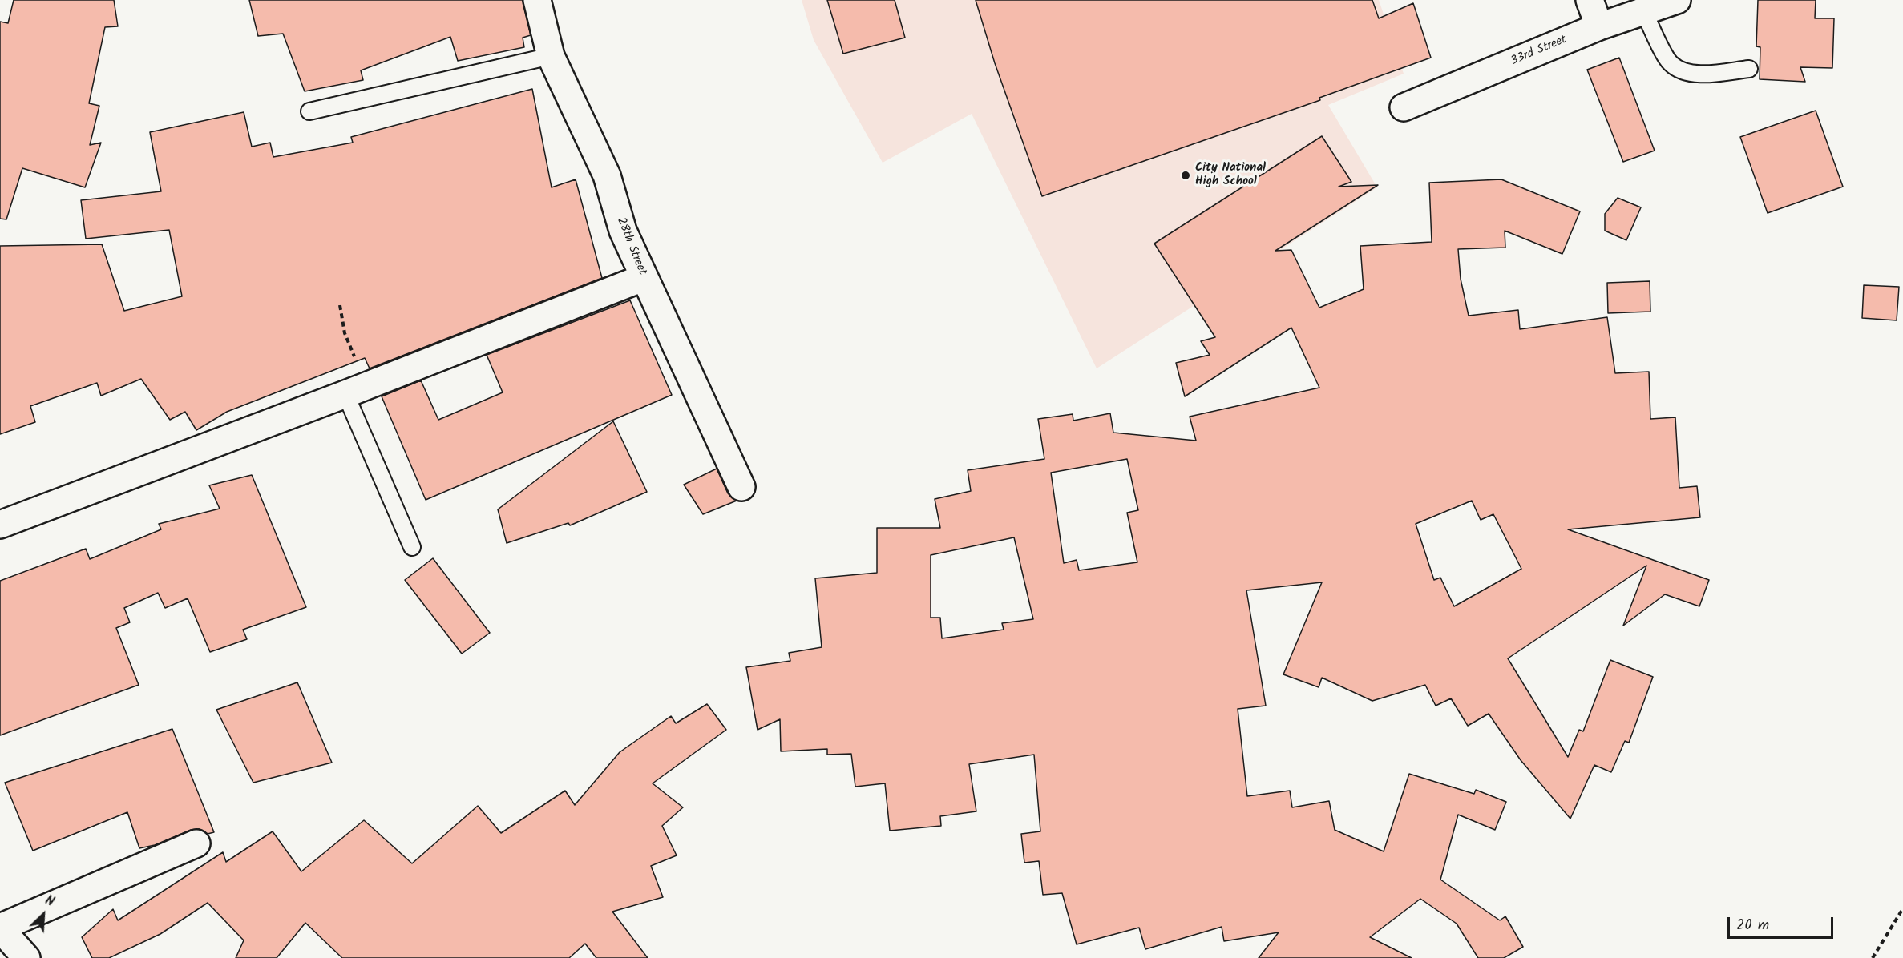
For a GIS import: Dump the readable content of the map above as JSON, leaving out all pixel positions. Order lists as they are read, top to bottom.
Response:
{
  "streets": {
    "street": ["33rd Street", "28th Street"]
  },
  "places": ["City National High School"],
  "scale_bar": "20 m",
  "north": "top right"
}
